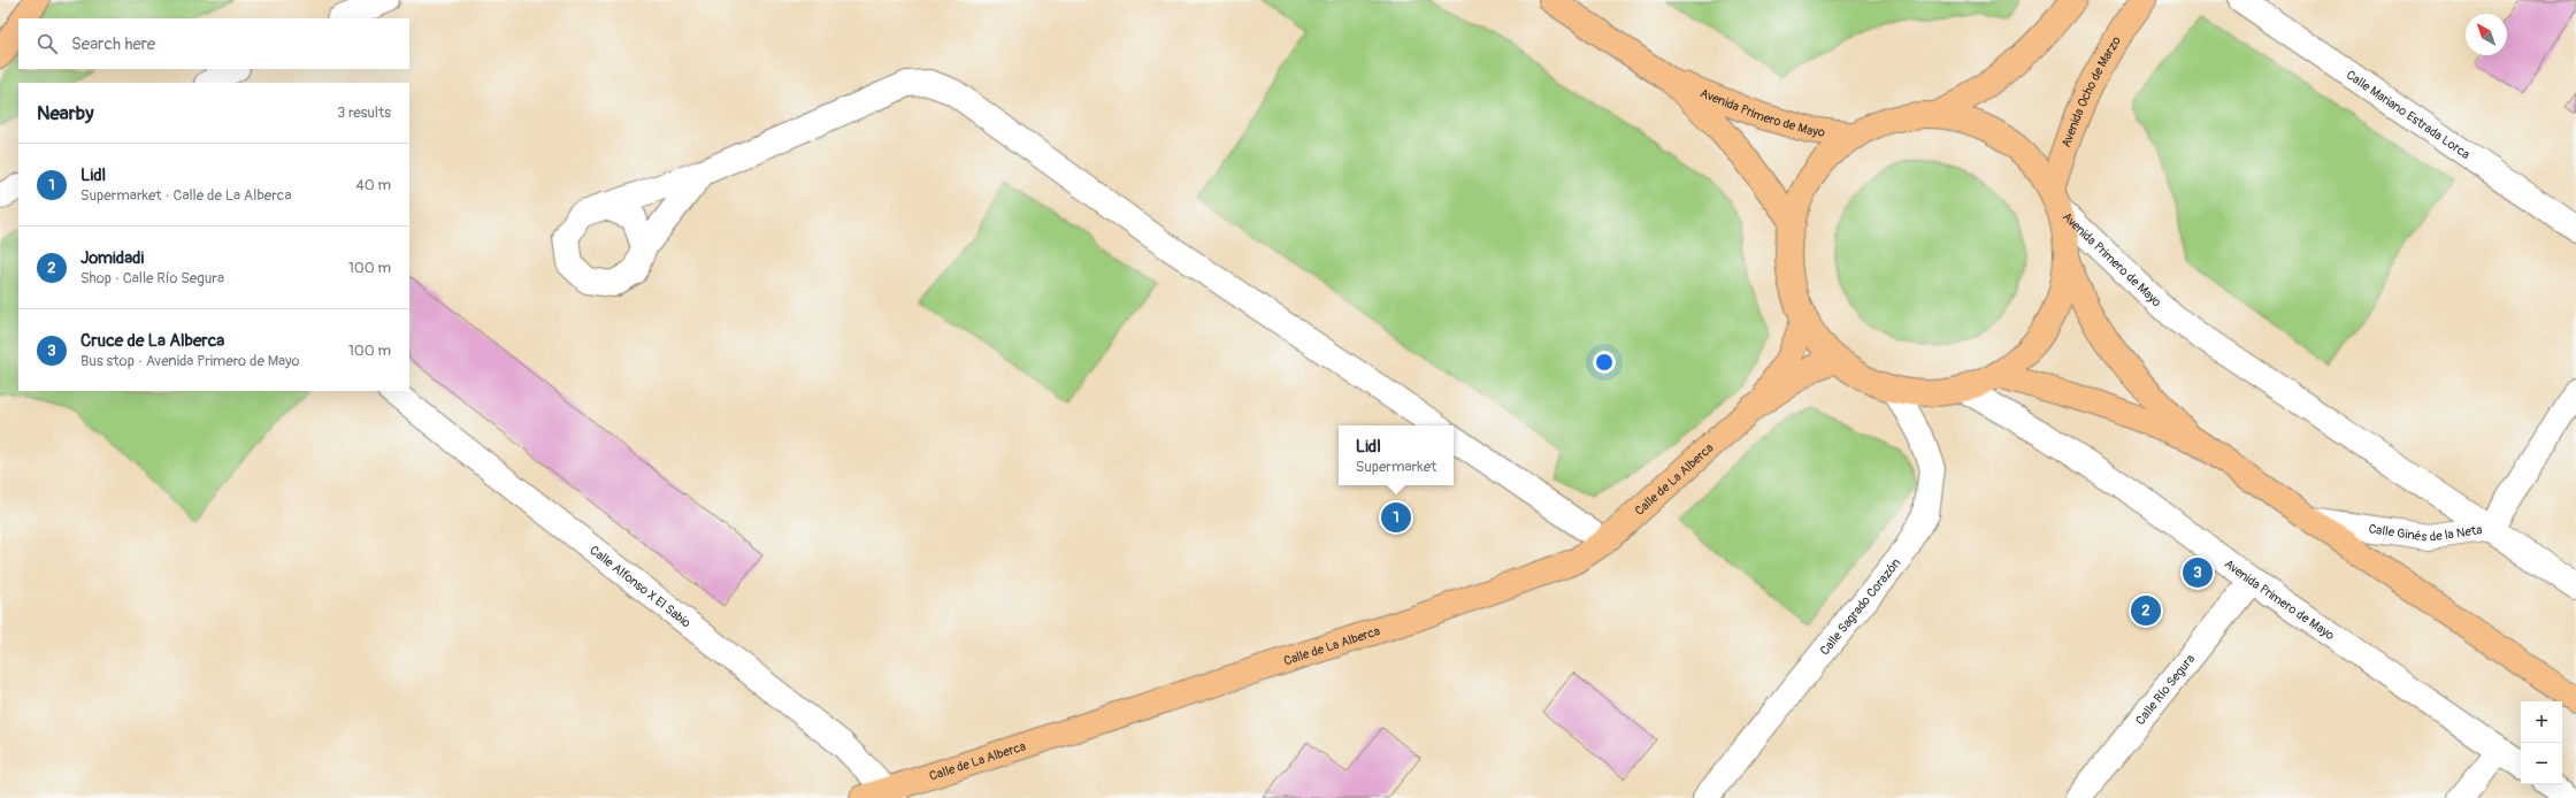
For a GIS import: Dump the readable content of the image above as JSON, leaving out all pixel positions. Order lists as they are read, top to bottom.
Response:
{
  "streets": {
    "main road": ["Avenida Ocho de Marzo", "Avenida Primero de Mayo", "Calle de La Alberca"],
    "street": [
      "Calle Mariano Estrada Lorca",
      "Calle Ginés de la Neta",
      "Calle Alfonso X El Sabio",
      "Calle Sagrado Corazón",
      "Calle Río Segura"
    ]
  },
  "crossings": [
    ["Avenida Ocho de Marzo", "Avenida Primero de Mayo"],
    ["Avenida Primero de Mayo", "Calle Ginés de la Neta"],
    ["Avenida Primero de Mayo", "Calle Río Segura"],
    ["Calle de La Alberca", "Calle Alfonso X El Sabio"]
  ],
  "north": "top left",
  "page": {
    "search": "Search here",
    "heading": ["Nearby", "3 results"],
    "list": [
      {
        "mark": "1",
        "name": "Lidl",
        "note": "Supermarket · Calle de La Alberca",
        "value": "40 m"
      },
      {
        "mark": "2",
        "name": "Jomidadi",
        "note": "Shop · Calle Río Segura",
        "value": "100 m"
      },
      {
        "mark": "3",
        "name": "Cruce de La Alberca",
        "note": "Bus stop · Avenida Primero de Mayo",
        "value": "100 m"
      }
    ],
    "popup": ["Lidl", "Supermarket"],
    "pins": ["1", "3", "2"],
    "map_buttons": ["+", "−"]
  }
}
